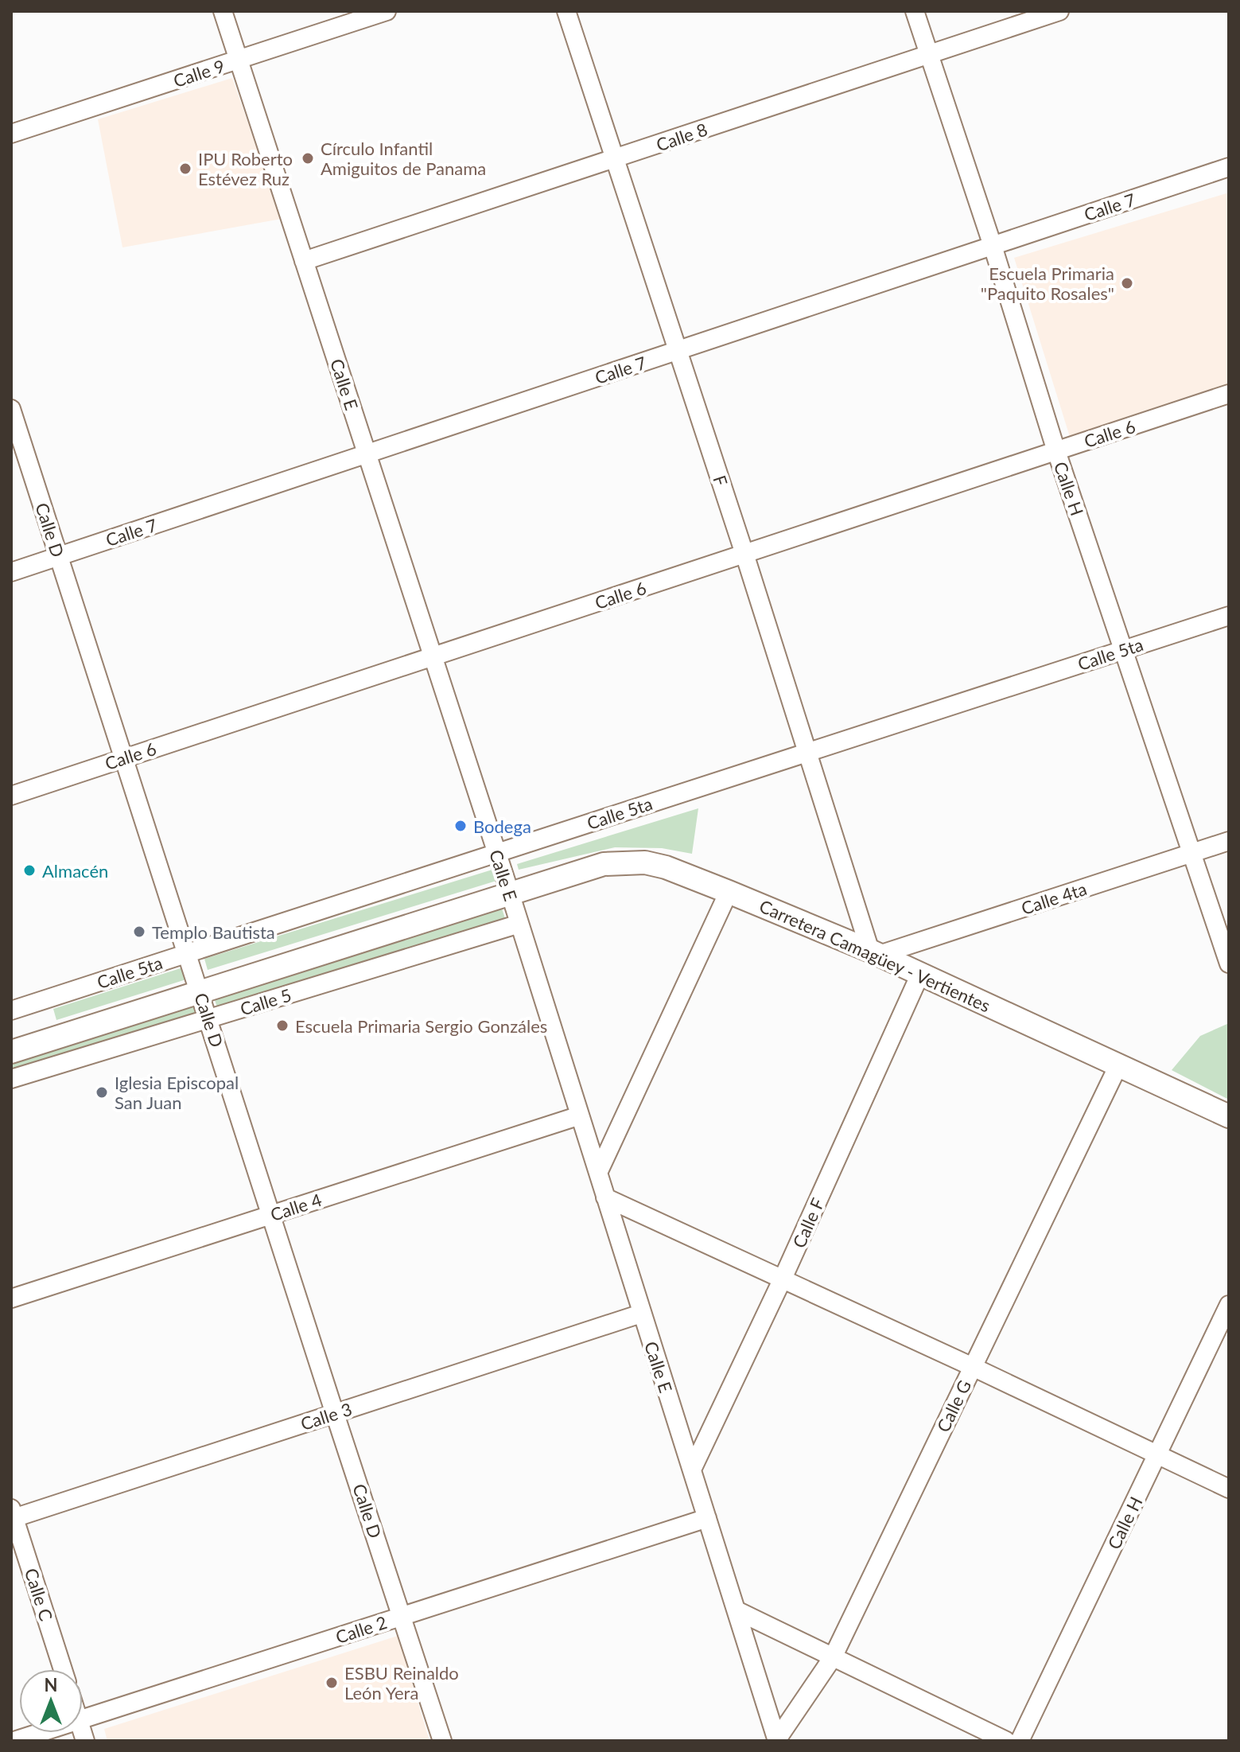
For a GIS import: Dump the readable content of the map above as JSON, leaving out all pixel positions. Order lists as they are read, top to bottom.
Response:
{
  "streets": {
    "main road": ["Carretera Camagüey - Vertientes", "Calle 5"],
    "street": [
      "Calle 9",
      "Calle 8",
      "Calle 7",
      "Calle E",
      "Calle 6",
      "F",
      "Calle H",
      "Calle D",
      "Calle 5ta",
      "Calle 4ta",
      "Calle 4",
      "Calle F",
      "Calle G",
      "Calle 3",
      "Calle C",
      "Calle 2"
    ]
  },
  "crossings": [
    ["Calle 9", "Calle E"],
    ["Calle 8", "Calle E"],
    ["Calle 8", "F"],
    ["Calle 8", "Calle H"],
    ["Calle 7", "Calle E"],
    ["Calle 7", "F"],
    ["Calle 7", "Calle H"],
    ["Calle 7", "Calle D"],
    ["Calle E", "Calle 6"],
    ["Calle E", "Calle 5ta"],
    ["Calle E", "Carretera Camagüey - Vertientes"],
    ["Calle E", "Calle 5"],
    ["Calle E", "Calle 4"],
    ["Calle E", "Calle F"],
    ["Calle E", "Calle G"],
    ["Calle E", "Calle 3"],
    ["Calle E", "Calle 2"],
    ["Calle 6", "F"],
    ["Calle 6", "Calle H"],
    ["Calle 6", "Calle D"],
    ["F", "Calle 5ta"],
    ["F", "Calle 4ta"],
    ["F", "Carretera Camagüey - Vertientes"],
    ["Calle H", "Calle 5ta"],
    ["Calle H", "Calle 4ta"],
    ["Calle D", "Calle 5ta"],
    ["Calle D", "Calle 5"],
    ["Calle D", "Calle 4"],
    ["Calle D", "Calle 3"],
    ["Calle D", "Calle 2"],
    ["Calle 4ta", "Carretera Camagüey - Vertientes"],
    ["Carretera Camagüey - Vertientes", "Calle 5"],
    ["Carretera Camagüey - Vertientes", "Calle F"],
    ["Carretera Camagüey - Vertientes", "Calle G"],
    ["Calle 3", "Calle C"]
  ],
  "places": [
    "Círculo Infantil Amiguitos de Panama",
    "IPU Roberto Estévez Ruz",
    "Escuela Primaria \"Paquito Rosales\"",
    "Bodega",
    "Almacén",
    "Templo Bautista",
    "Escuela Primaria Sergio Gonzáles",
    "Iglesia Episcopal San Juan",
    "ESBU Reinaldo León Yera"
  ],
  "north": "top"
}
